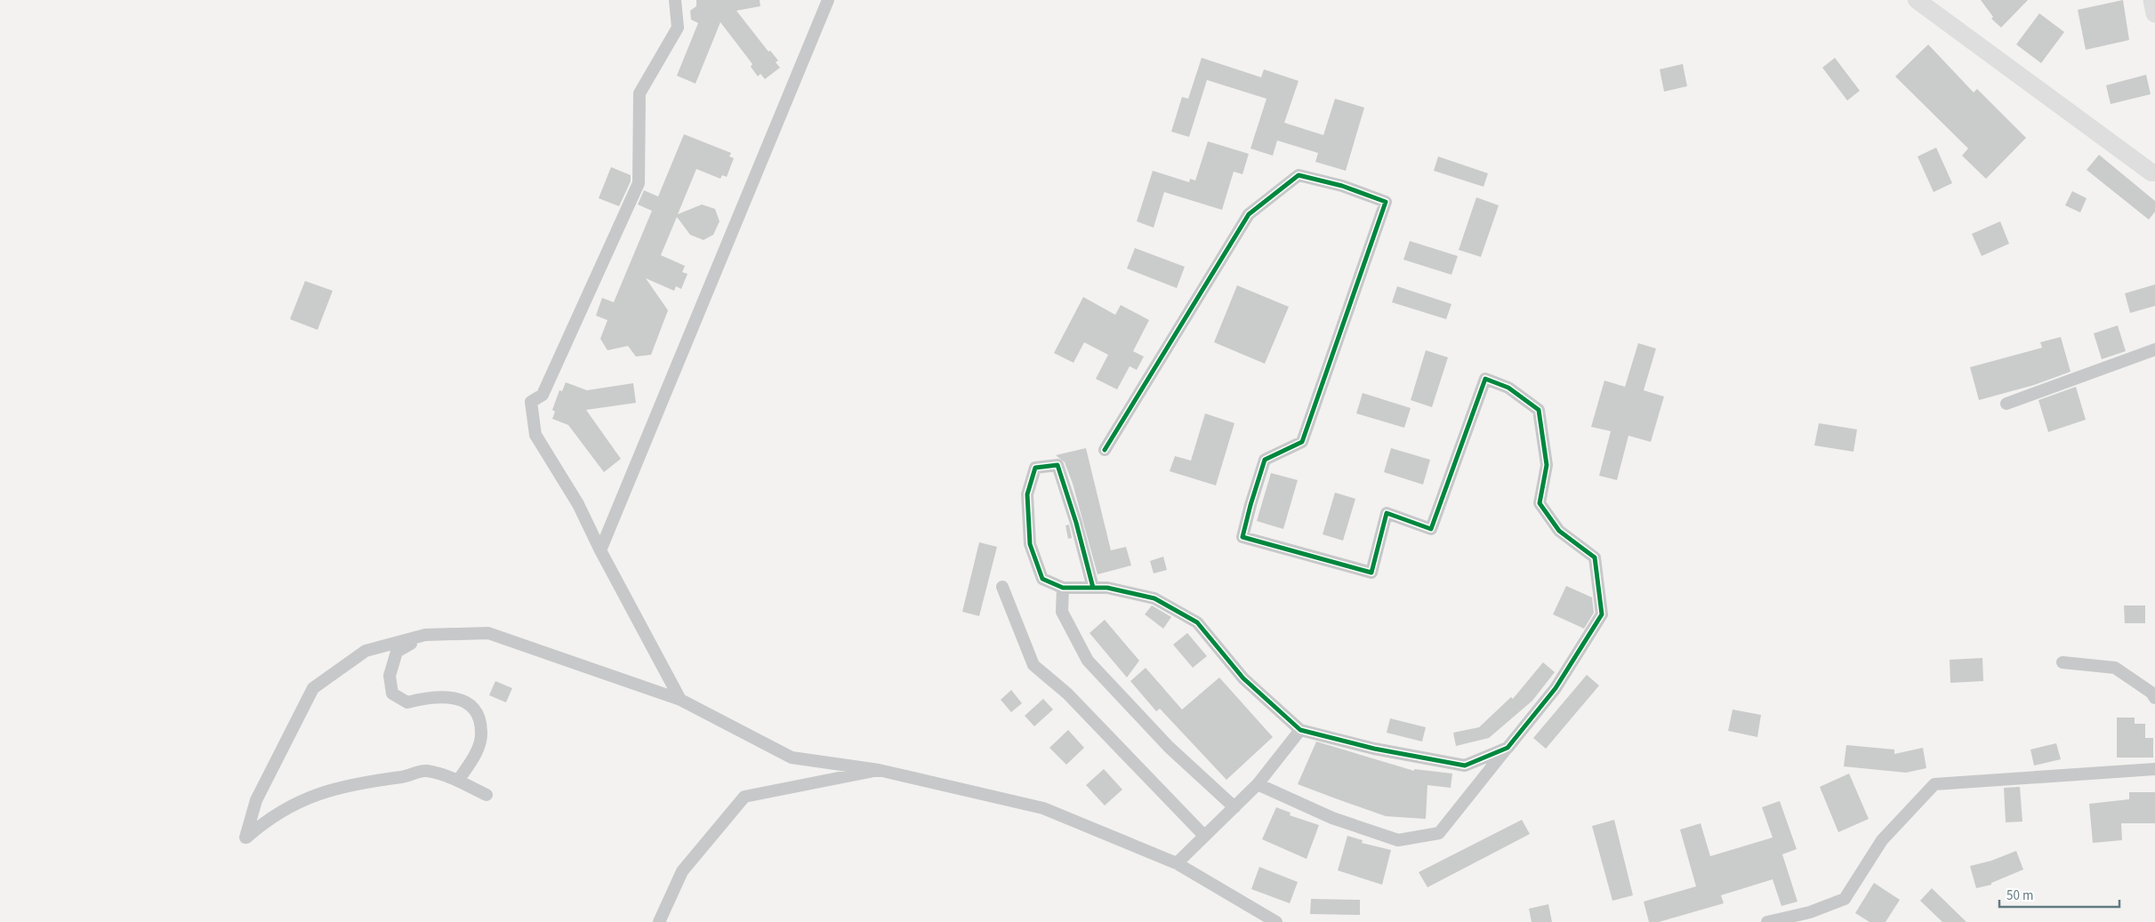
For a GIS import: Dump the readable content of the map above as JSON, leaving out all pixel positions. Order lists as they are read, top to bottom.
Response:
{
  "scale_bar": "50 m"
}
